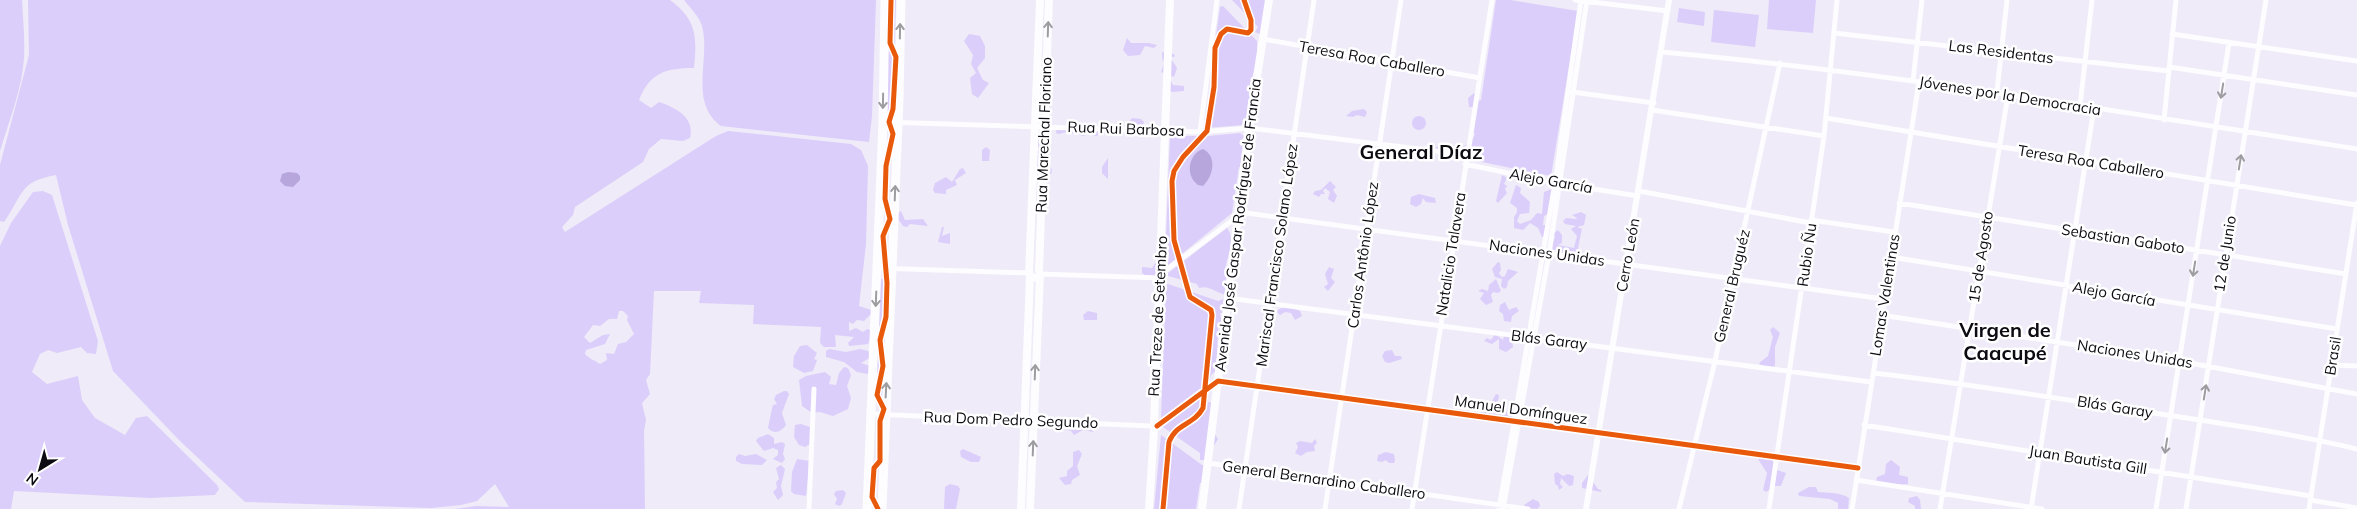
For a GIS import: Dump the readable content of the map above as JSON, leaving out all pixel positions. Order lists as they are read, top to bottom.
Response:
{
  "streets": {
    "main road": ["Rua Marechal Floriano", "Avenida José Gaspar Rodríguez de Francia", "Rua Treze de Setembro"],
    "street": [
      "Las Residentas",
      "Teresa Roa Caballero",
      "Jóvenes por la Democracia",
      "Rua Rui Barbosa",
      "Alejo García",
      "Sebastian Gaboto",
      "Naciones Unidas",
      "Natalicio Talavera",
      "12 de Junio",
      "Mariscal Francisco Solano López",
      "Carlos Antônio López",
      "Cerro León",
      "Rubio Ñu",
      "15 de Agosto",
      "General Bruguéz",
      "Lomas Valentinas",
      "Blás Garay",
      "Brasil",
      "Manuel Domínguez",
      "Rua Dom Pedro Segundo",
      "Juan Bautista Gill",
      "General Bernardino Caballero"
    ]
  },
  "crossings": [
    ["Las Residentas", "12 de Junio"],
    ["Las Residentas", "Rubio Ñu"],
    ["Las Residentas", "Lomas Valentinas"],
    ["Teresa Roa Caballero", "Avenida José Gaspar Rodríguez de Francia"],
    ["Teresa Roa Caballero", "Natalicio Talavera"],
    ["Teresa Roa Caballero", "12 de Junio"],
    ["Teresa Roa Caballero", "Mariscal Francisco Solano López"],
    ["Teresa Roa Caballero", "Carlos Antônio López"],
    ["Teresa Roa Caballero", "Rubio Ñu"],
    ["Teresa Roa Caballero", "15 de Agosto"],
    ["Teresa Roa Caballero", "Lomas Valentinas"],
    ["Teresa Roa Caballero", "Brasil"],
    ["Jóvenes por la Democracia", "12 de Junio"],
    ["Jóvenes por la Democracia", "Cerro León"],
    ["Jóvenes por la Democracia", "Rubio Ñu"],
    ["Jóvenes por la Democracia", "15 de Agosto"],
    ["Jóvenes por la Democracia", "General Bruguéz"],
    ["Jóvenes por la Democracia", "Lomas Valentinas"],
    ["Rua Rui Barbosa", "Rua Marechal Floriano"],
    ["Rua Rui Barbosa", "Avenida José Gaspar Rodríguez de Francia"],
    ["Rua Rui Barbosa", "Rua Treze de Setembro"],
    ["Rua Marechal Floriano", "Rua Dom Pedro Segundo"],
    ["Alejo García", "Natalicio Talavera"],
    ["Alejo García", "12 de Junio"],
    ["Alejo García", "Cerro León"],
    ["Alejo García", "Rubio Ñu"],
    ["Alejo García", "15 de Agosto"],
    ["Alejo García", "General Bruguéz"],
    ["Alejo García", "Lomas Valentinas"],
    ["Alejo García", "Brasil"],
    ["Avenida José Gaspar Rodríguez de Francia", "Naciones Unidas"],
    ["Avenida José Gaspar Rodríguez de Francia", "Blás Garay"],
    ["Avenida José Gaspar Rodríguez de Francia", "Manuel Domínguez"],
    ["Avenida José Gaspar Rodríguez de Francia", "General Bernardino Caballero"],
    ["Sebastian Gaboto", "12 de Junio"],
    ["Sebastian Gaboto", "15 de Agosto"],
    ["Sebastian Gaboto", "Lomas Valentinas"],
    ["Sebastian Gaboto", "Brasil"],
    ["Naciones Unidas", "Natalicio Talavera"],
    ["Naciones Unidas", "12 de Junio"],
    ["Naciones Unidas", "Mariscal Francisco Solano López"],
    ["Naciones Unidas", "Carlos Antônio López"],
    ["Naciones Unidas", "Cerro León"],
    ["Naciones Unidas", "Rubio Ñu"],
    ["Naciones Unidas", "15 de Agosto"],
    ["Naciones Unidas", "General Bruguéz"],
    ["Naciones Unidas", "Lomas Valentinas"],
    ["Naciones Unidas", "Brasil"],
    ["Natalicio Talavera", "Blás Garay"],
    ["Natalicio Talavera", "Manuel Domínguez"],
    ["Natalicio Talavera", "General Bernardino Caballero"],
    ["12 de Junio", "Blás Garay"],
    ["12 de Junio", "Juan Bautista Gill"],
    ["Mariscal Francisco Solano López", "Blás Garay"],
    ["Mariscal Francisco Solano López", "Manuel Domínguez"],
    ["Mariscal Francisco Solano López", "General Bernardino Caballero"],
    ["Carlos Antônio López", "Blás Garay"],
    ["Carlos Antônio López", "Manuel Domínguez"],
    ["Carlos Antônio López", "General Bernardino Caballero"],
    ["Cerro León", "Blás Garay"],
    ["Cerro León", "Manuel Domínguez"],
    ["Rubio Ñu", "Blás Garay"],
    ["Rubio Ñu", "Manuel Domínguez"],
    ["15 de Agosto", "Blás Garay"],
    ["15 de Agosto", "Juan Bautista Gill"],
    ["General Bruguéz", "Blás Garay"],
    ["General Bruguéz", "Manuel Domínguez"],
    ["Lomas Valentinas", "Blás Garay"],
    ["Lomas Valentinas", "Manuel Domínguez"],
    ["Lomas Valentinas", "Juan Bautista Gill"],
    ["Rua Treze de Setembro", "Rua Dom Pedro Segundo"],
    ["Blás Garay", "Brasil"],
    ["Brasil", "Juan Bautista Gill"]
  ],
  "districts": ["General Díaz", "Virgen de Caacupé"],
  "north": "bottom left"
}
